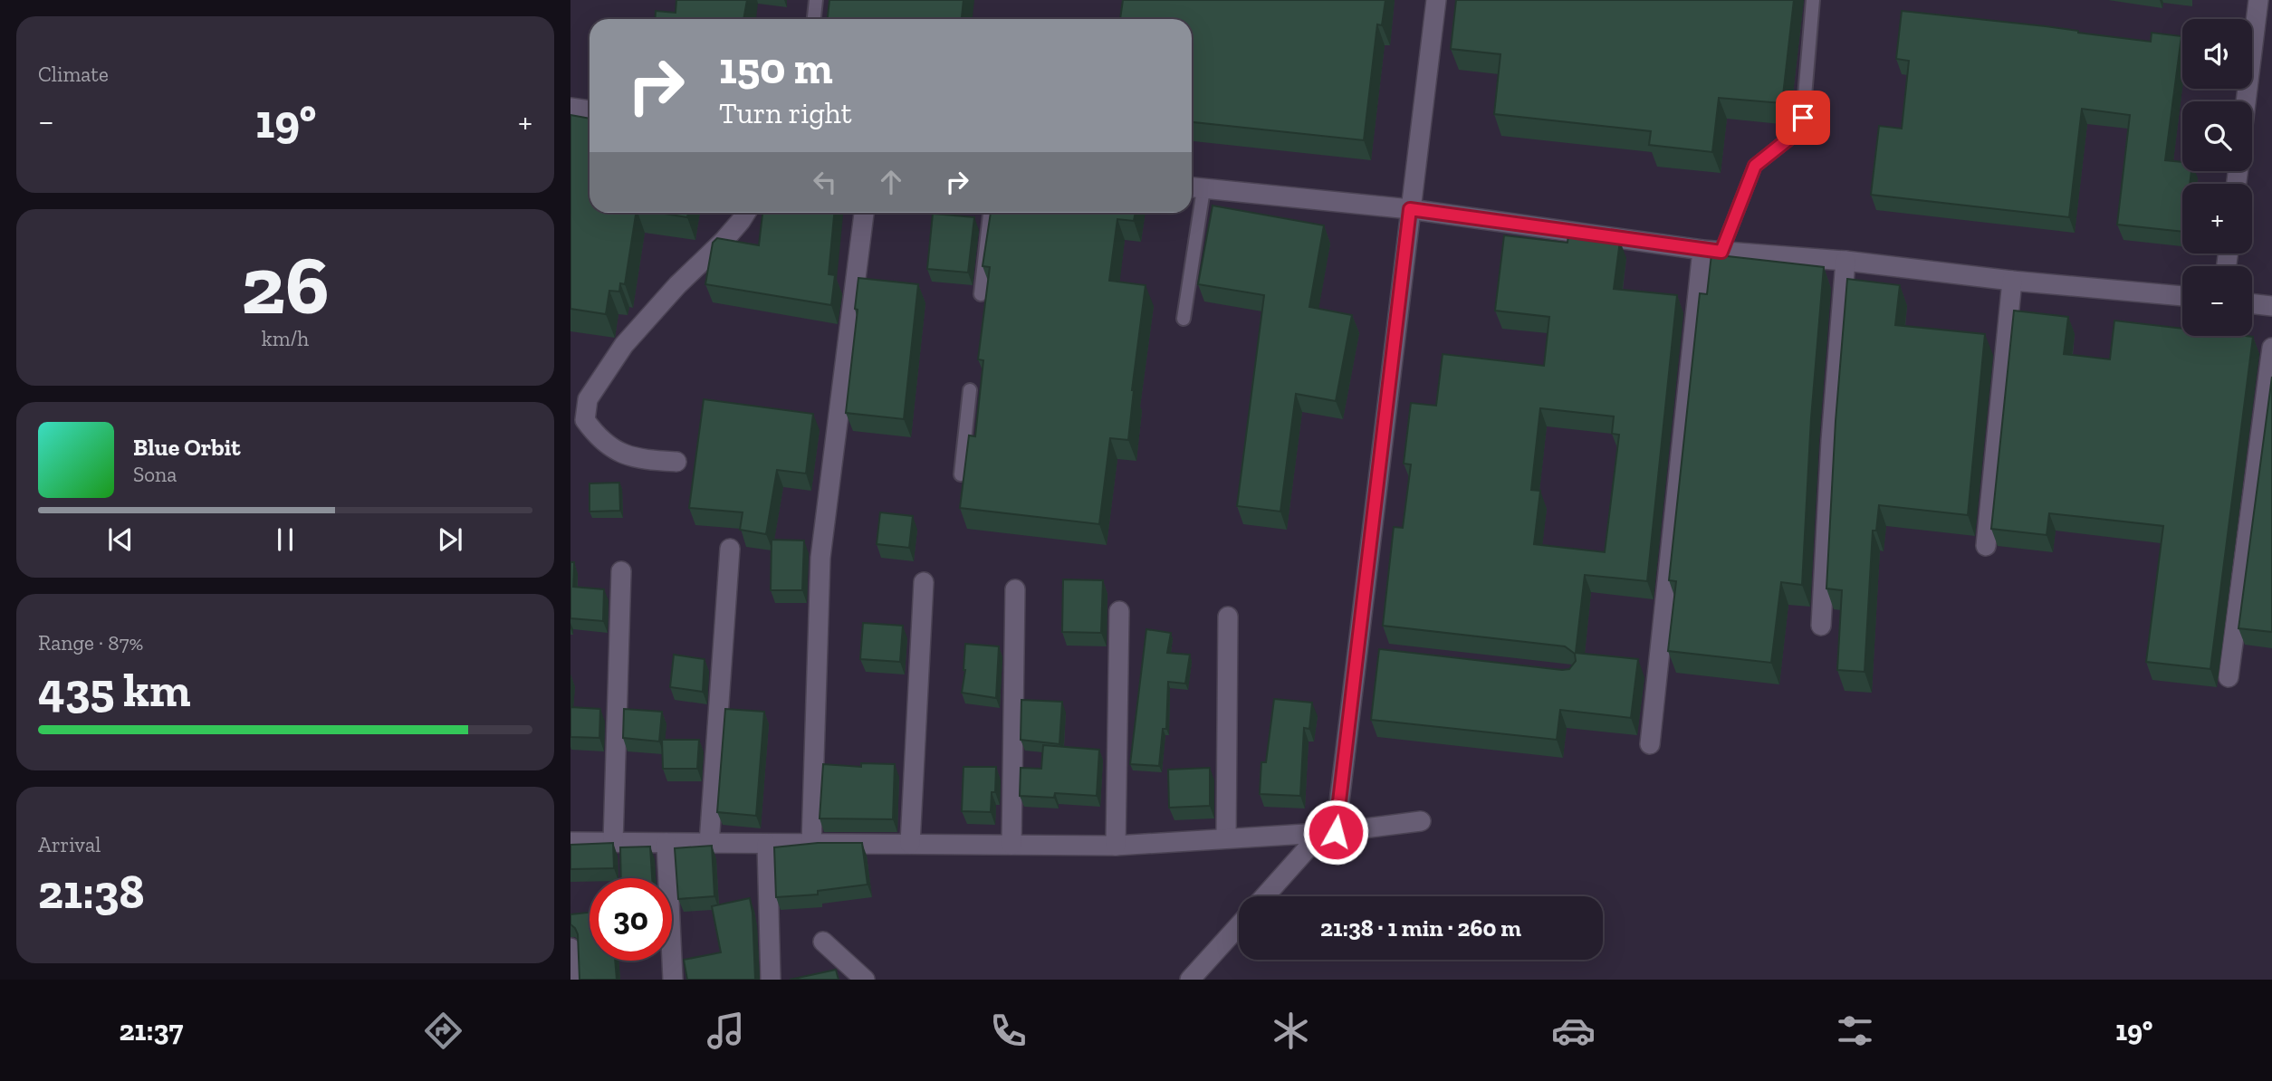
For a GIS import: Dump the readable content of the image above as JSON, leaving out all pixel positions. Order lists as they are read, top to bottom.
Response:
{
  "page": {
    "tile": [
      "Climate",
      ["26", "km/h"],
      ["Range · 87%", "435 km"],
      ["Arrival", "21:38"]
    ],
    "map_buttons": ["+", "−"],
    "turn": ["150 m", "Turn right"],
    "heat": ["−", "19°", "+"],
    "song": ["Blue Orbit", "Sona"],
    "limit": "30",
    "trip": "21:38 · 1 min · 260 m",
    "tabs": ["21:37", "19°"]
  }
}
